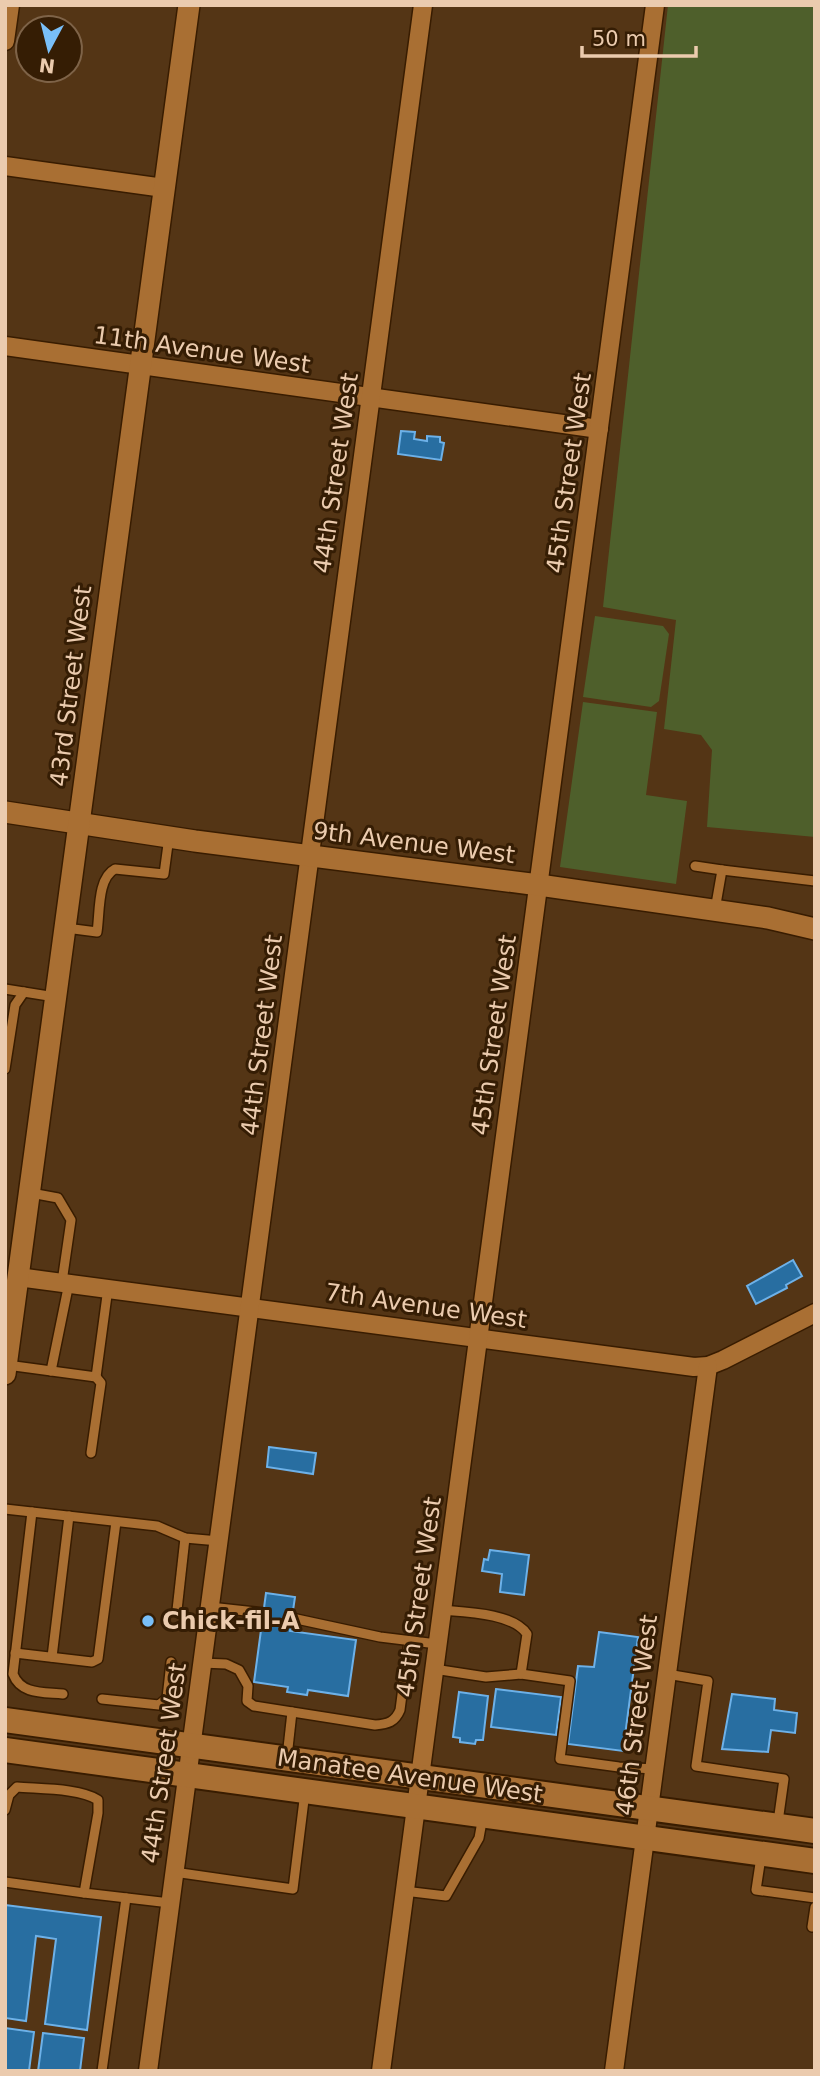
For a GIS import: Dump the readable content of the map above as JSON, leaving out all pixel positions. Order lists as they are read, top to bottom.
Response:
{
  "streets": {
    "main road": ["Manatee Avenue West"],
    "street": [
      "11th Avenue West",
      "44th Street West",
      "45th Street West",
      "43rd Street West",
      "9th Avenue West",
      "7th Avenue West",
      "46th Street West"
    ]
  },
  "crossings": [
    ["11th Avenue West", "44th Street West"],
    ["11th Avenue West", "45th Street West"],
    ["11th Avenue West", "43rd Street West"],
    ["44th Street West", "9th Avenue West"],
    ["44th Street West", "7th Avenue West"],
    ["44th Street West", "Manatee Avenue West"],
    ["45th Street West", "9th Avenue West"],
    ["45th Street West", "7th Avenue West"],
    ["45th Street West", "Manatee Avenue West"],
    ["43rd Street West", "9th Avenue West"],
    ["43rd Street West", "7th Avenue West"],
    ["7th Avenue West", "46th Street West"],
    ["46th Street West", "Manatee Avenue West"]
  ],
  "places": ["Chick-fil-A"],
  "scale_bar": "50 m",
  "north": "bottom"
}
